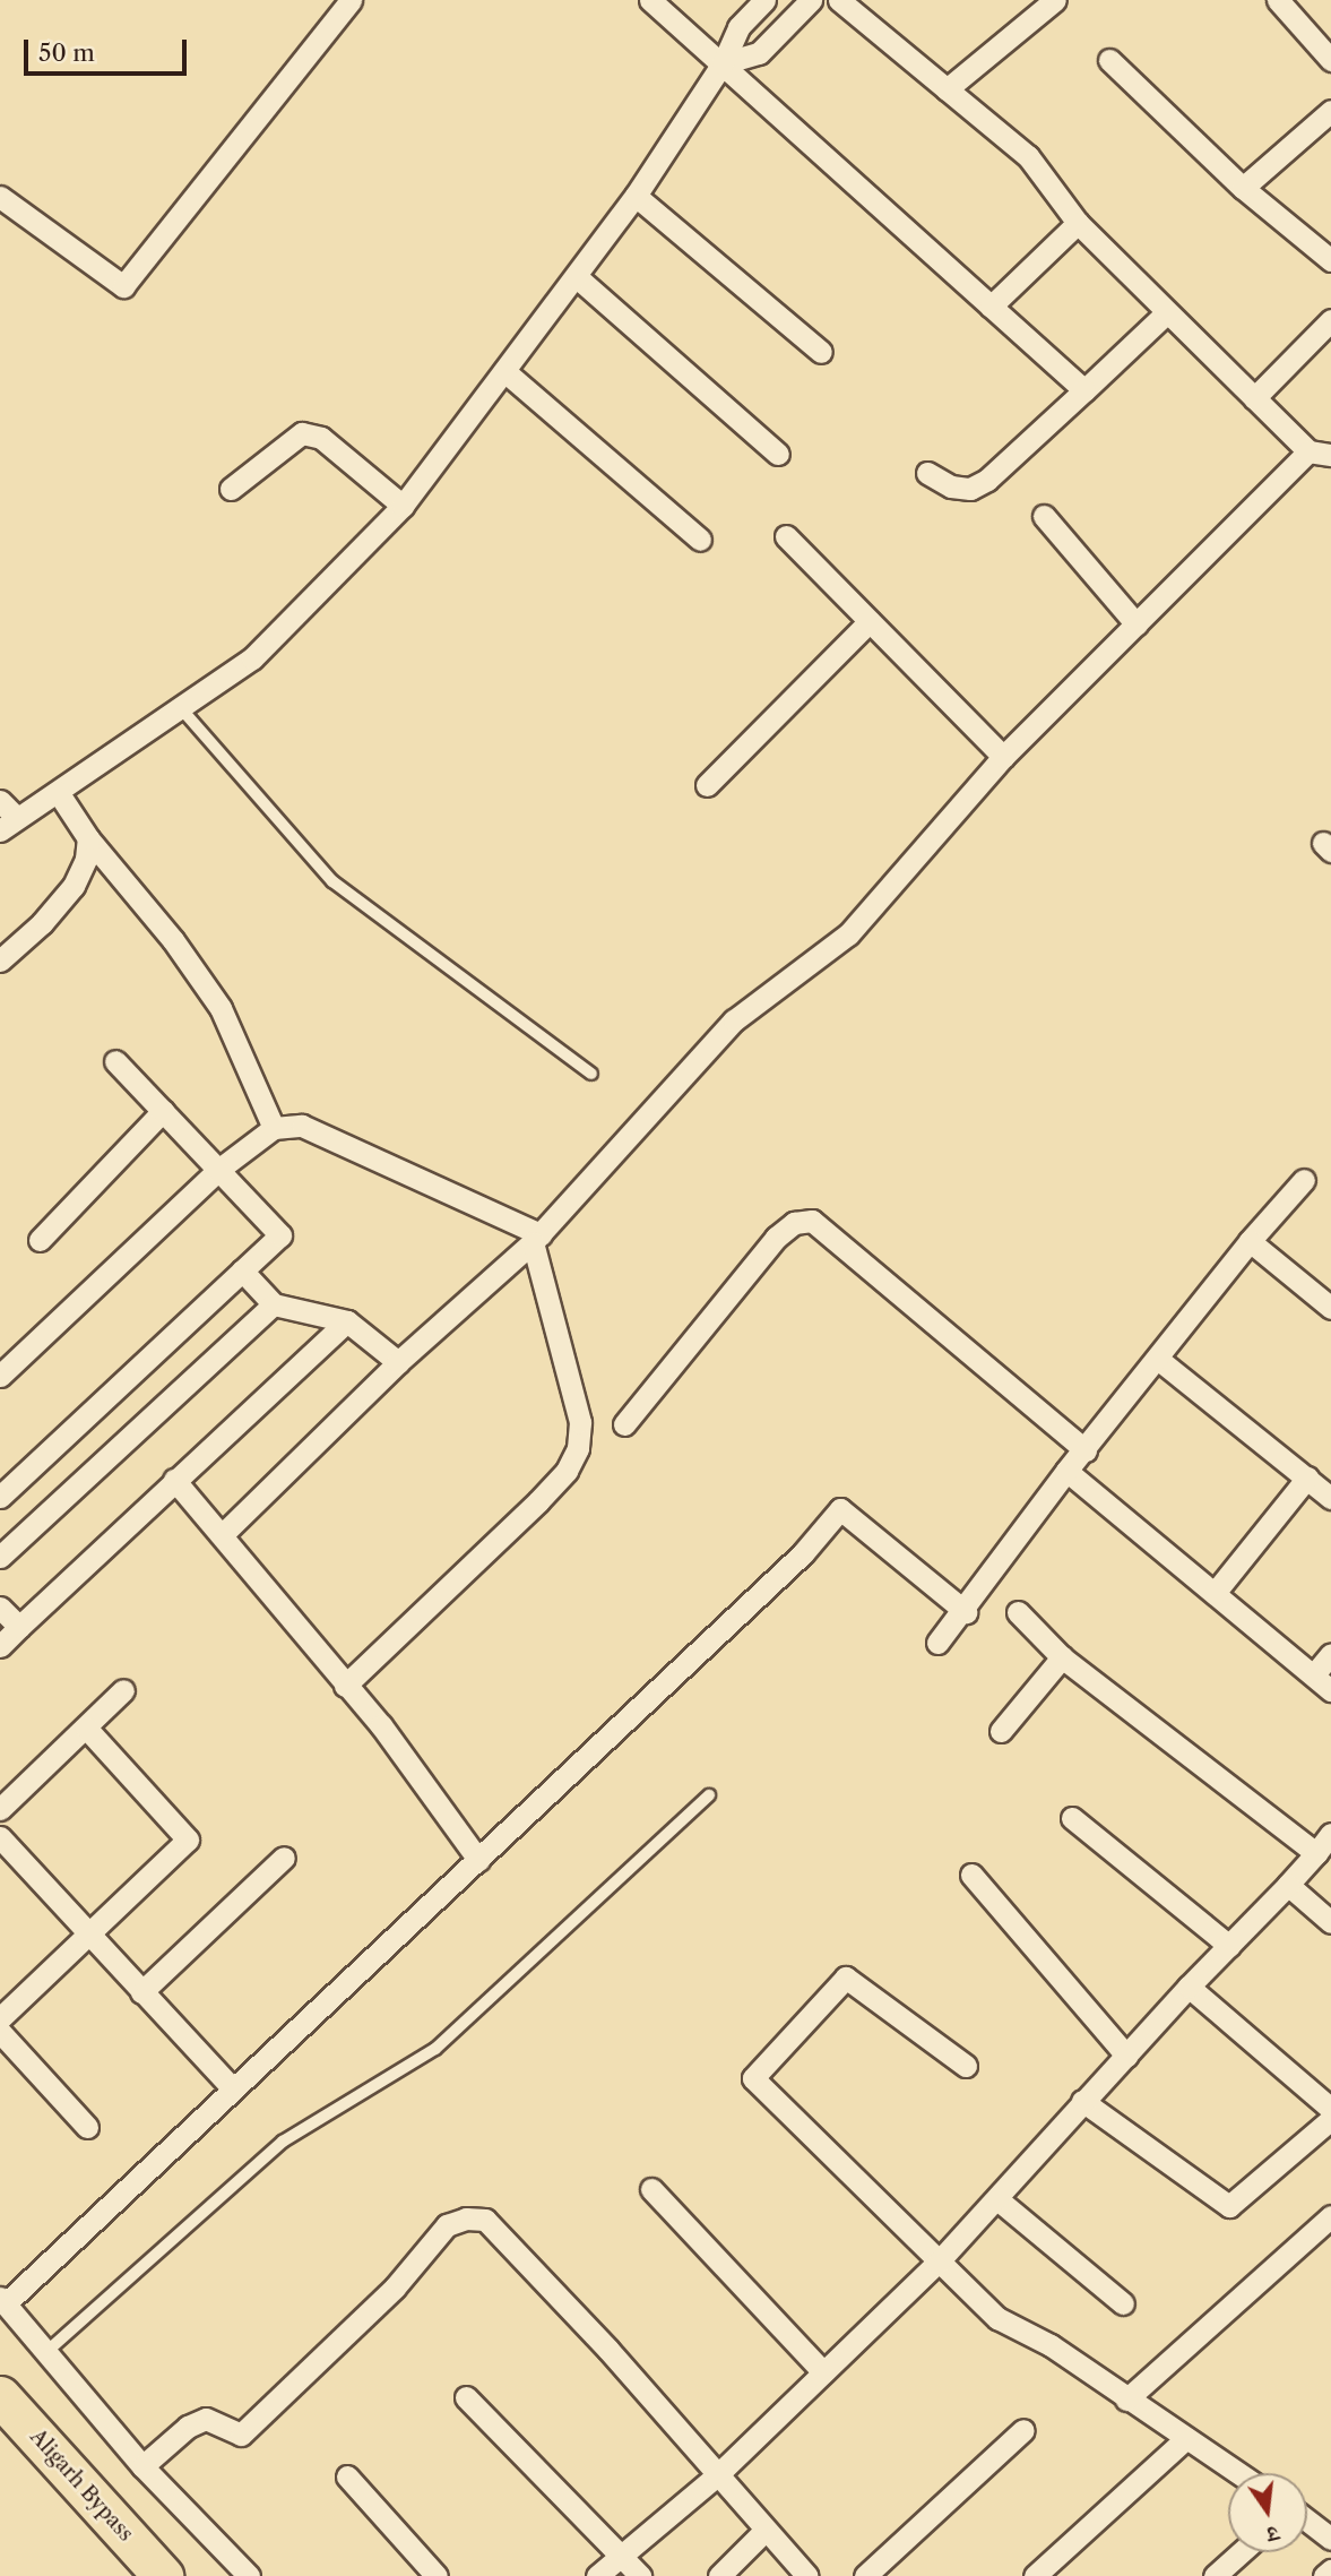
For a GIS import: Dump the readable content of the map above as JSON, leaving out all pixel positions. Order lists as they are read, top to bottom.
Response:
{
  "streets": {
    "highway": ["Aligarh Bypass"]
  },
  "scale_bar": "50 m",
  "north": "bottom"
}
